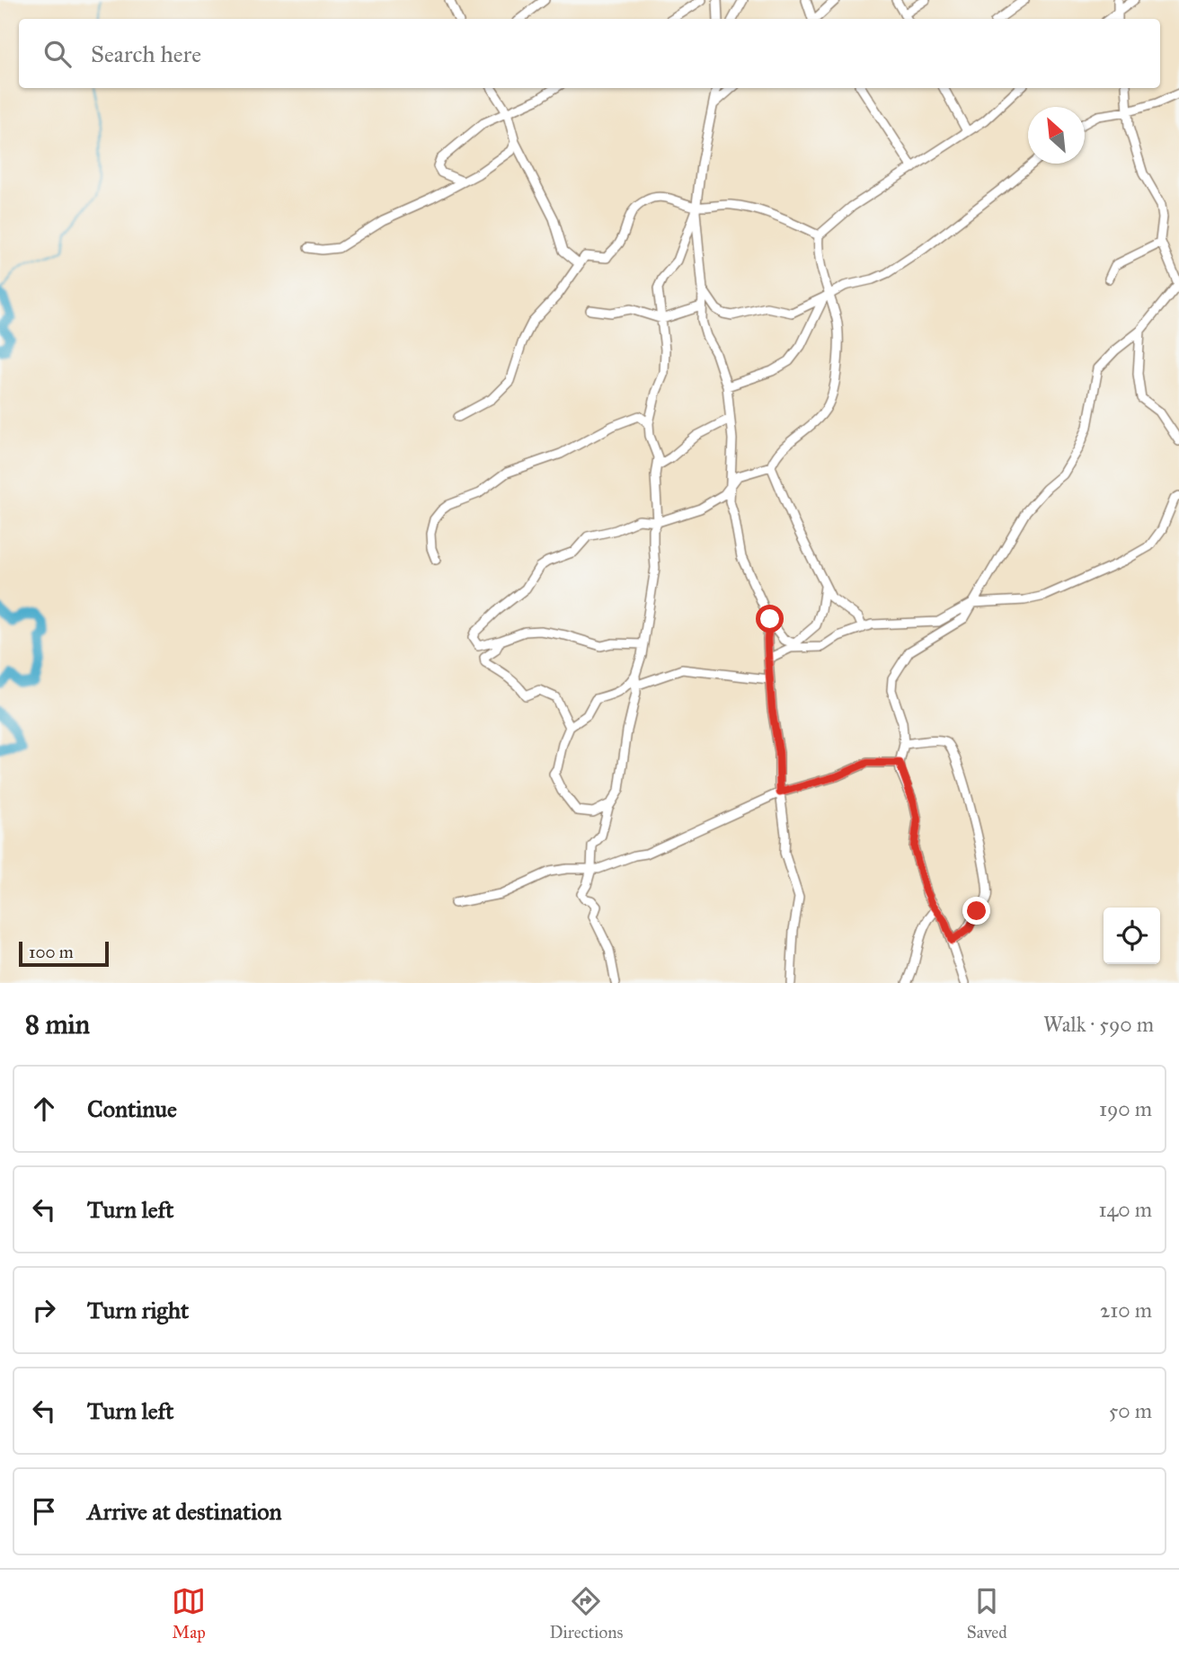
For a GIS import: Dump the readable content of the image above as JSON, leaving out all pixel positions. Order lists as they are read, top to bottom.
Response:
{
  "scale_bar": "100 m",
  "north": "top left",
  "page": {
    "search": "Search here",
    "scale": "100 m",
    "heading": ["8 min", "Walk · 590 m"],
    "list": [
      ["Continue", "190 m"],
      ["Turn left", "140 m"],
      ["Turn right", "210 m"],
      ["Turn left", "50 m"],
      "Arrive at destination"
    ],
    "nav": ["Map", "Directions", "Saved"]
  }
}
